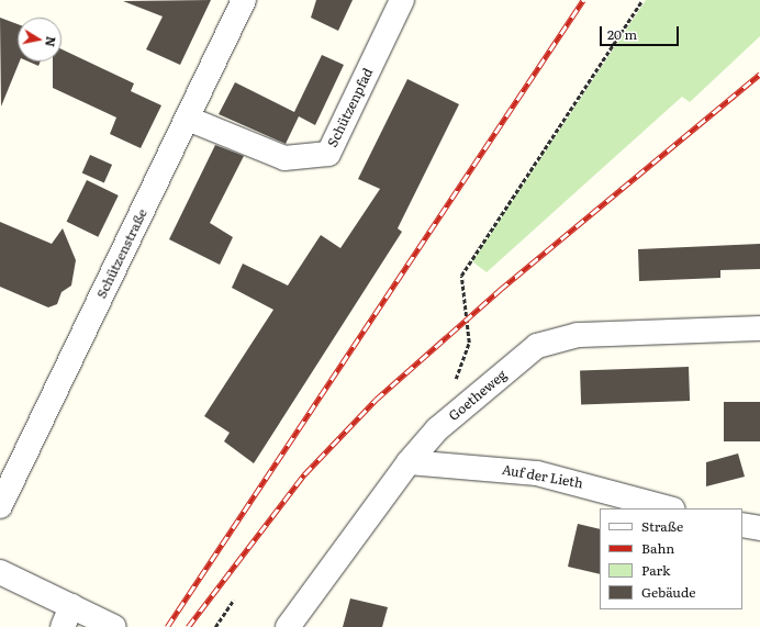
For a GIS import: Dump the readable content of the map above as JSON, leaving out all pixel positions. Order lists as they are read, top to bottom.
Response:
{
  "streets": {
    "street": [
      "Schützenpfad",
      "Schützenstraße",
      "Goetheweg",
      "Auf der Lieth"
    ]
  },
  "crossings": [
    ["Schützenpfad", "Schützenstraße"],
    ["Goetheweg", "Auf der Lieth"]
  ],
  "legend": [
    "Straße",
    "Bahn",
    "Park",
    "Gebäude"
  ],
  "scale_bar": "20 m",
  "north": "right"
}
